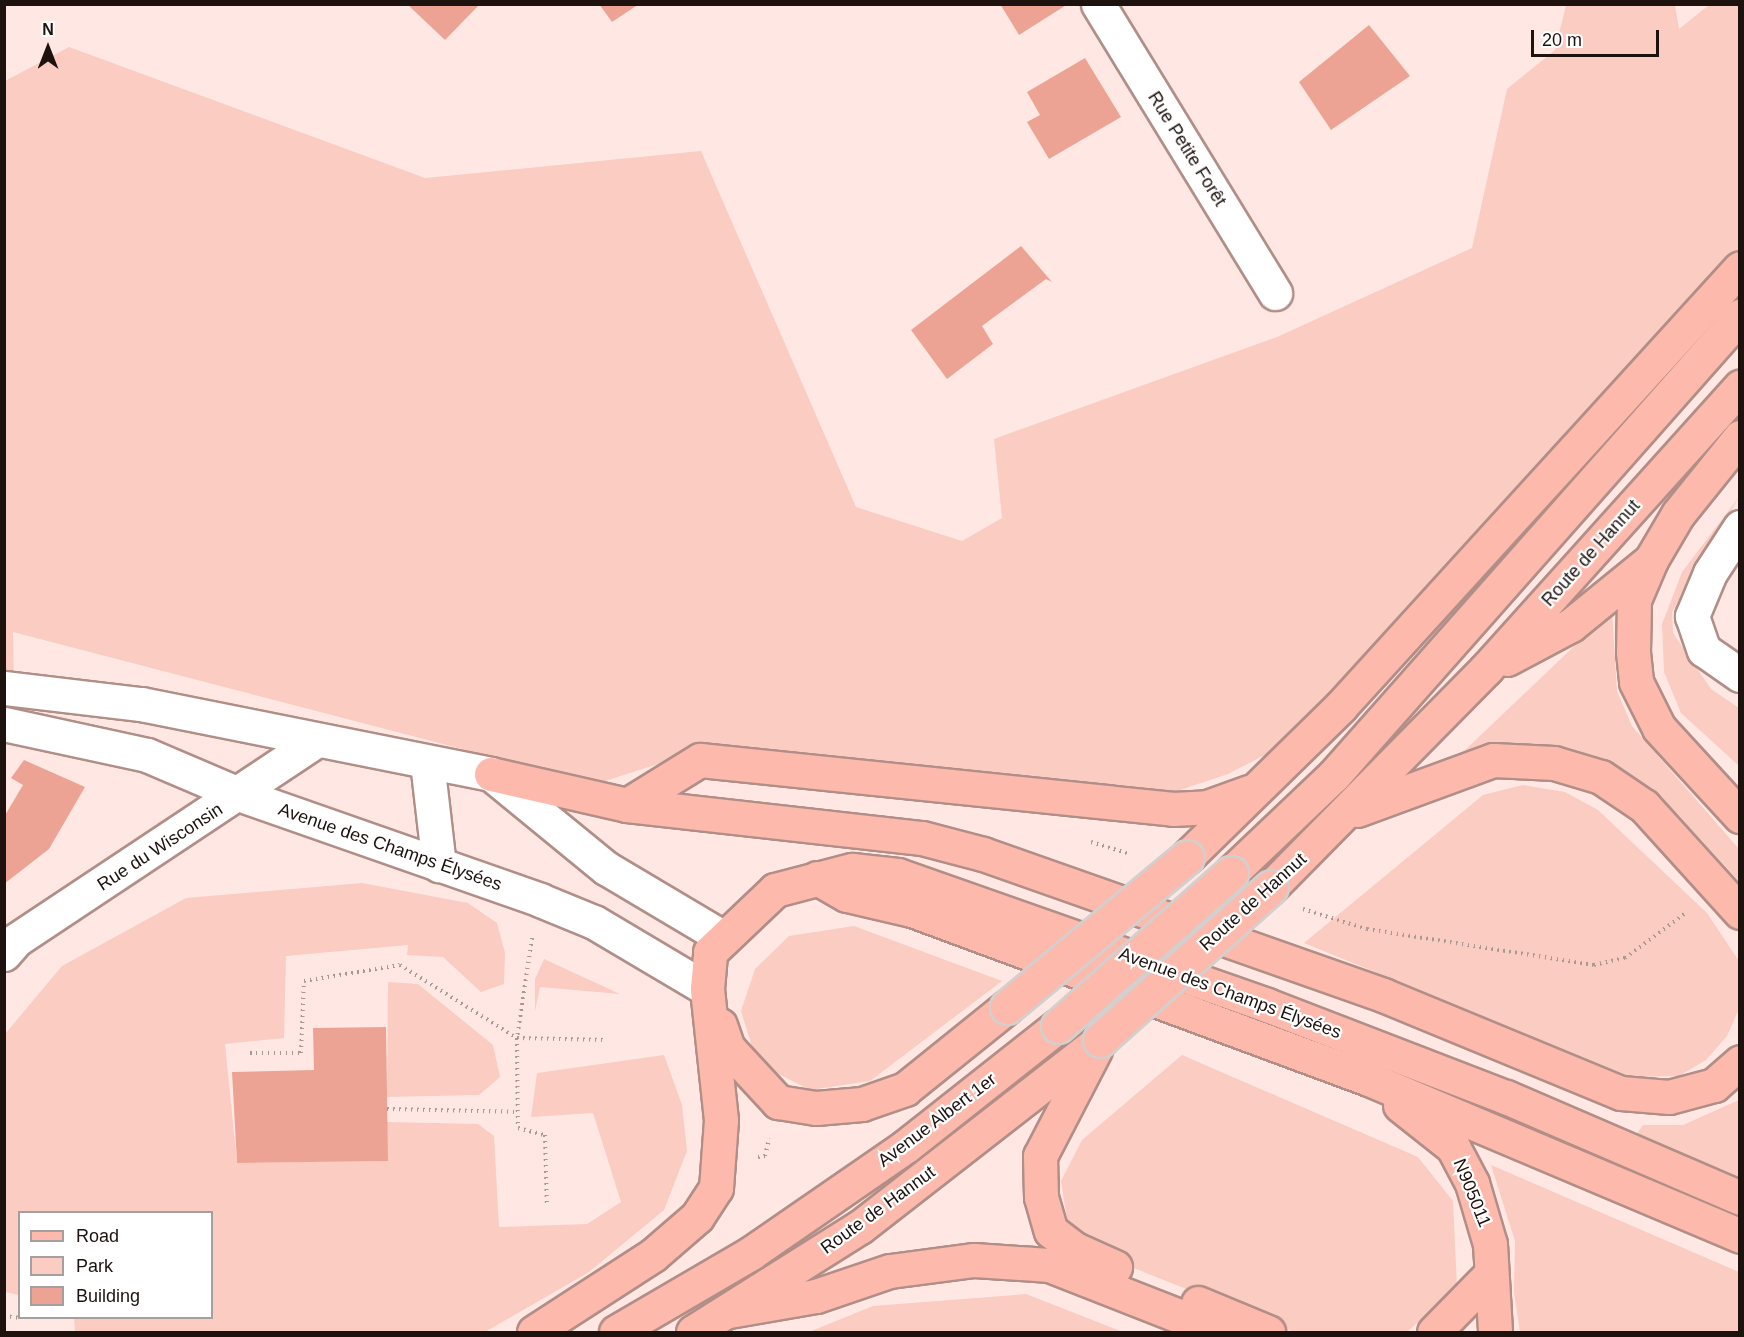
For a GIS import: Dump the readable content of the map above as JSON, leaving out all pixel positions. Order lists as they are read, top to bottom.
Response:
{
  "streets": {
    "main road": [
      "Route de Hannut",
      "Avenue des Champs Élysées",
      "Avenue Albert 1er",
      "N905011"
    ],
    "street": ["Rue Petite Forêt", "Rue du Wisconsin"]
  },
  "crossings": [
    ["Route de Hannut", "Avenue Albert 1er"],
    ["Rue du Wisconsin", "Avenue des Champs Élysées"]
  ],
  "legend": ["Road", "Park", "Building"],
  "scale_bar": "20 m",
  "north": "top"
}
